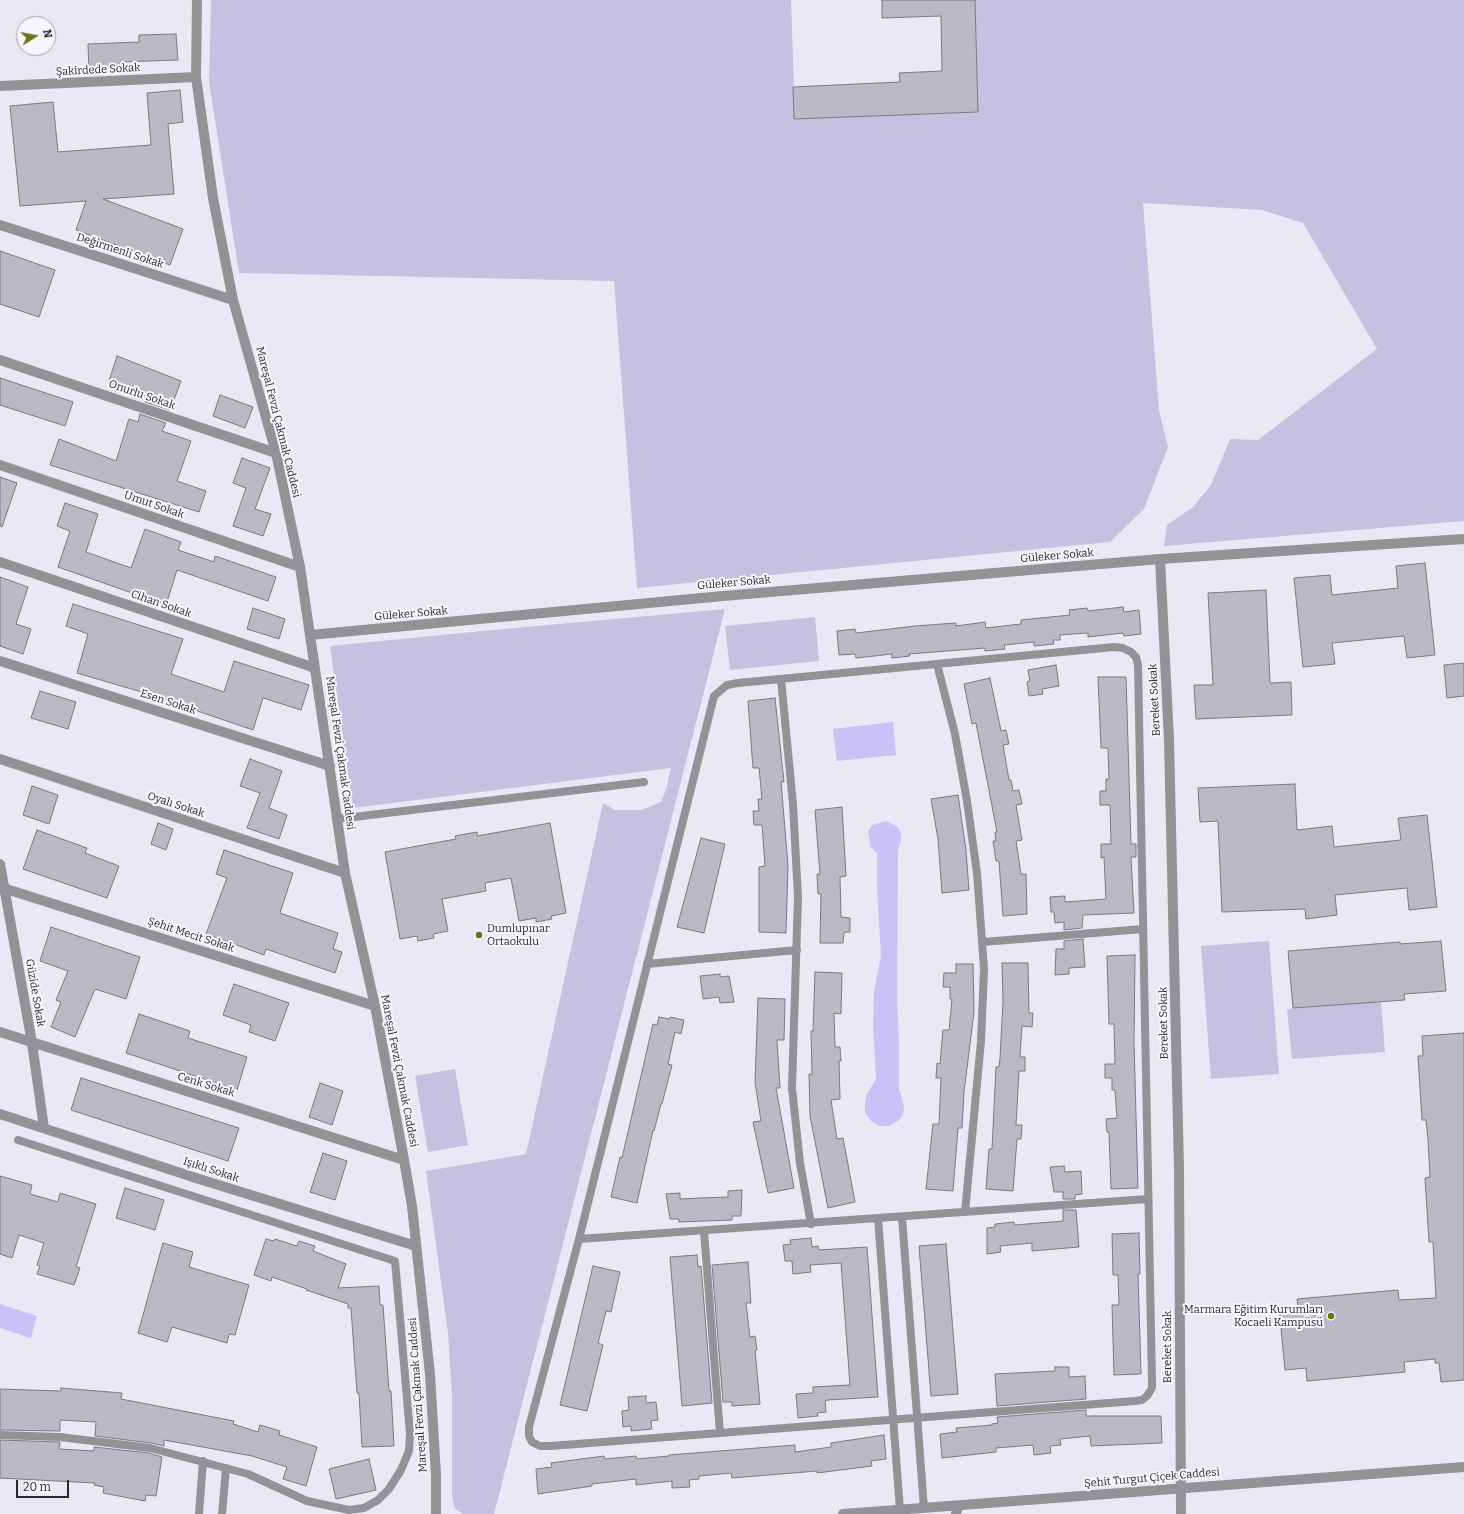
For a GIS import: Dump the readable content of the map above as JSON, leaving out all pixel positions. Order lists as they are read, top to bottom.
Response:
{
  "streets": {
    "street": [
      "Şakirdede Sokak",
      "Değirmenli Sokak",
      "Onurlu Sokak",
      "Mareşal Fevzi Çakmak Caddesi",
      "Umut Sokak",
      "Güleker Sokak",
      "Cihan Sokak",
      "Bereket Sokak",
      "Esen Sokak",
      "Oyalı Sokak",
      "Şehit Mecit Sokak",
      "Güzide Sokak",
      "Cenk Sokak",
      "Işıklı Sokak",
      "Şehit Turgut Çiçek Caddesi"
    ]
  },
  "crossings": [
    ["Şakirdede Sokak", "Mareşal Fevzi Çakmak Caddesi"],
    ["Değirmenli Sokak", "Mareşal Fevzi Çakmak Caddesi"],
    ["Onurlu Sokak", "Mareşal Fevzi Çakmak Caddesi"],
    ["Mareşal Fevzi Çakmak Caddesi", "Umut Sokak"],
    ["Mareşal Fevzi Çakmak Caddesi", "Güleker Sokak"],
    ["Mareşal Fevzi Çakmak Caddesi", "Cihan Sokak"],
    ["Mareşal Fevzi Çakmak Caddesi", "Esen Sokak"],
    ["Mareşal Fevzi Çakmak Caddesi", "Oyalı Sokak"],
    ["Mareşal Fevzi Çakmak Caddesi", "Şehit Mecit Sokak"],
    ["Mareşal Fevzi Çakmak Caddesi", "Cenk Sokak"],
    ["Mareşal Fevzi Çakmak Caddesi", "Işıklı Sokak"],
    ["Güleker Sokak", "Bereket Sokak"],
    ["Bereket Sokak", "Şehit Turgut Çiçek Caddesi"],
    ["Şehit Mecit Sokak", "Güzide Sokak"],
    ["Güzide Sokak", "Cenk Sokak"],
    ["Güzide Sokak", "Işıklı Sokak"]
  ],
  "places": ["Dumlupınar Ortaokulu", "Marmara Eğitim Kurumları Kocaeli Kampüsü"],
  "scale_bar": "20 m",
  "north": "right"
}
